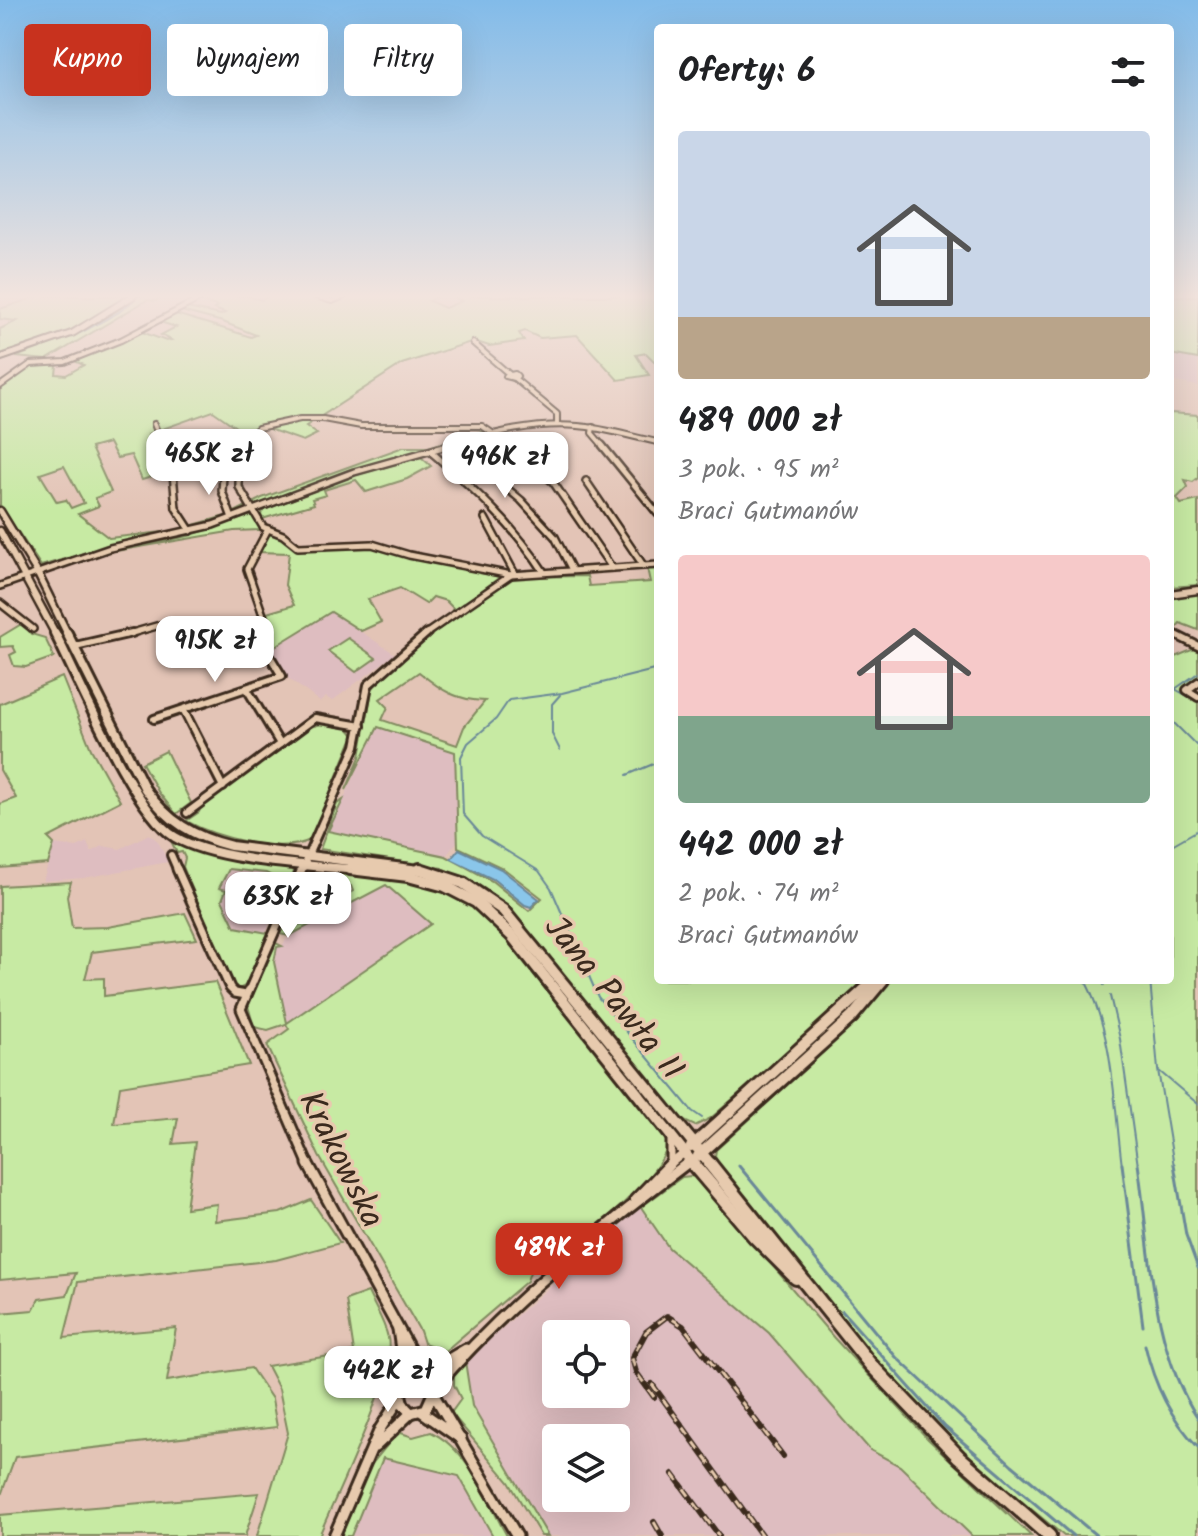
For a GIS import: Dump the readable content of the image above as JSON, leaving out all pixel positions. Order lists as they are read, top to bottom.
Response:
{
  "streets": {
    "main road": ["Jana Pawła II"],
    "street": ["Krakowska"]
  },
  "page": {
    "chip": ["Kupno", "Wynajem", "Filtry"],
    "heading": "Oferty: 6",
    "list": [
      {
        "name": "489 000 zł",
        "note": "3 pok. · 95 m² · Braci Gutmanów"
      },
      {
        "name": "442 000 zł",
        "note": "2 pok. · 74 m² · Braci Gutmanów"
      }
    ],
    "price": [
      "465K zł",
      "496K zł",
      "915K zł",
      "635K zł",
      "489K zł",
      "442K zł"
    ]
  }
}
